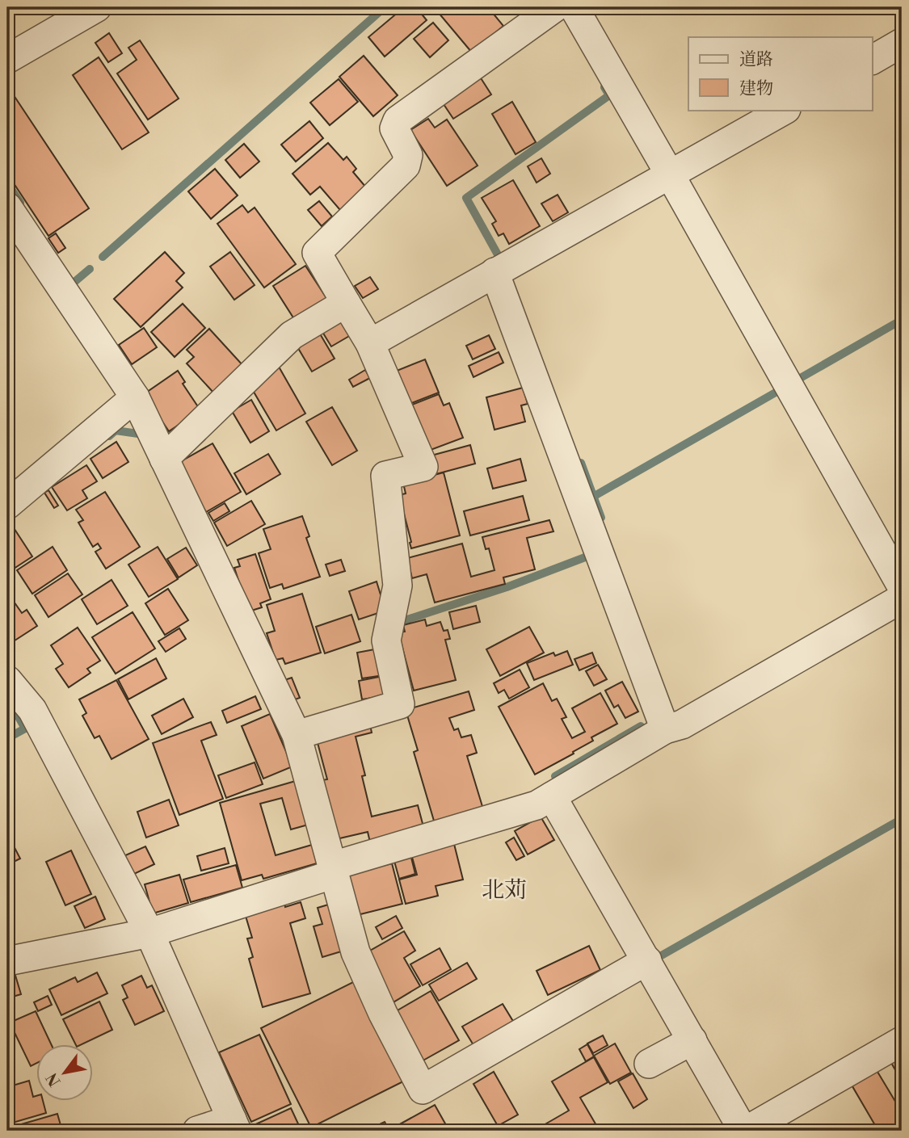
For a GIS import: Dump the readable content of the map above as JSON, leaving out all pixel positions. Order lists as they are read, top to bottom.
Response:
{
  "districts": ["北苅"],
  "legend": ["道路", "建物"],
  "north": "bottom left"
}
